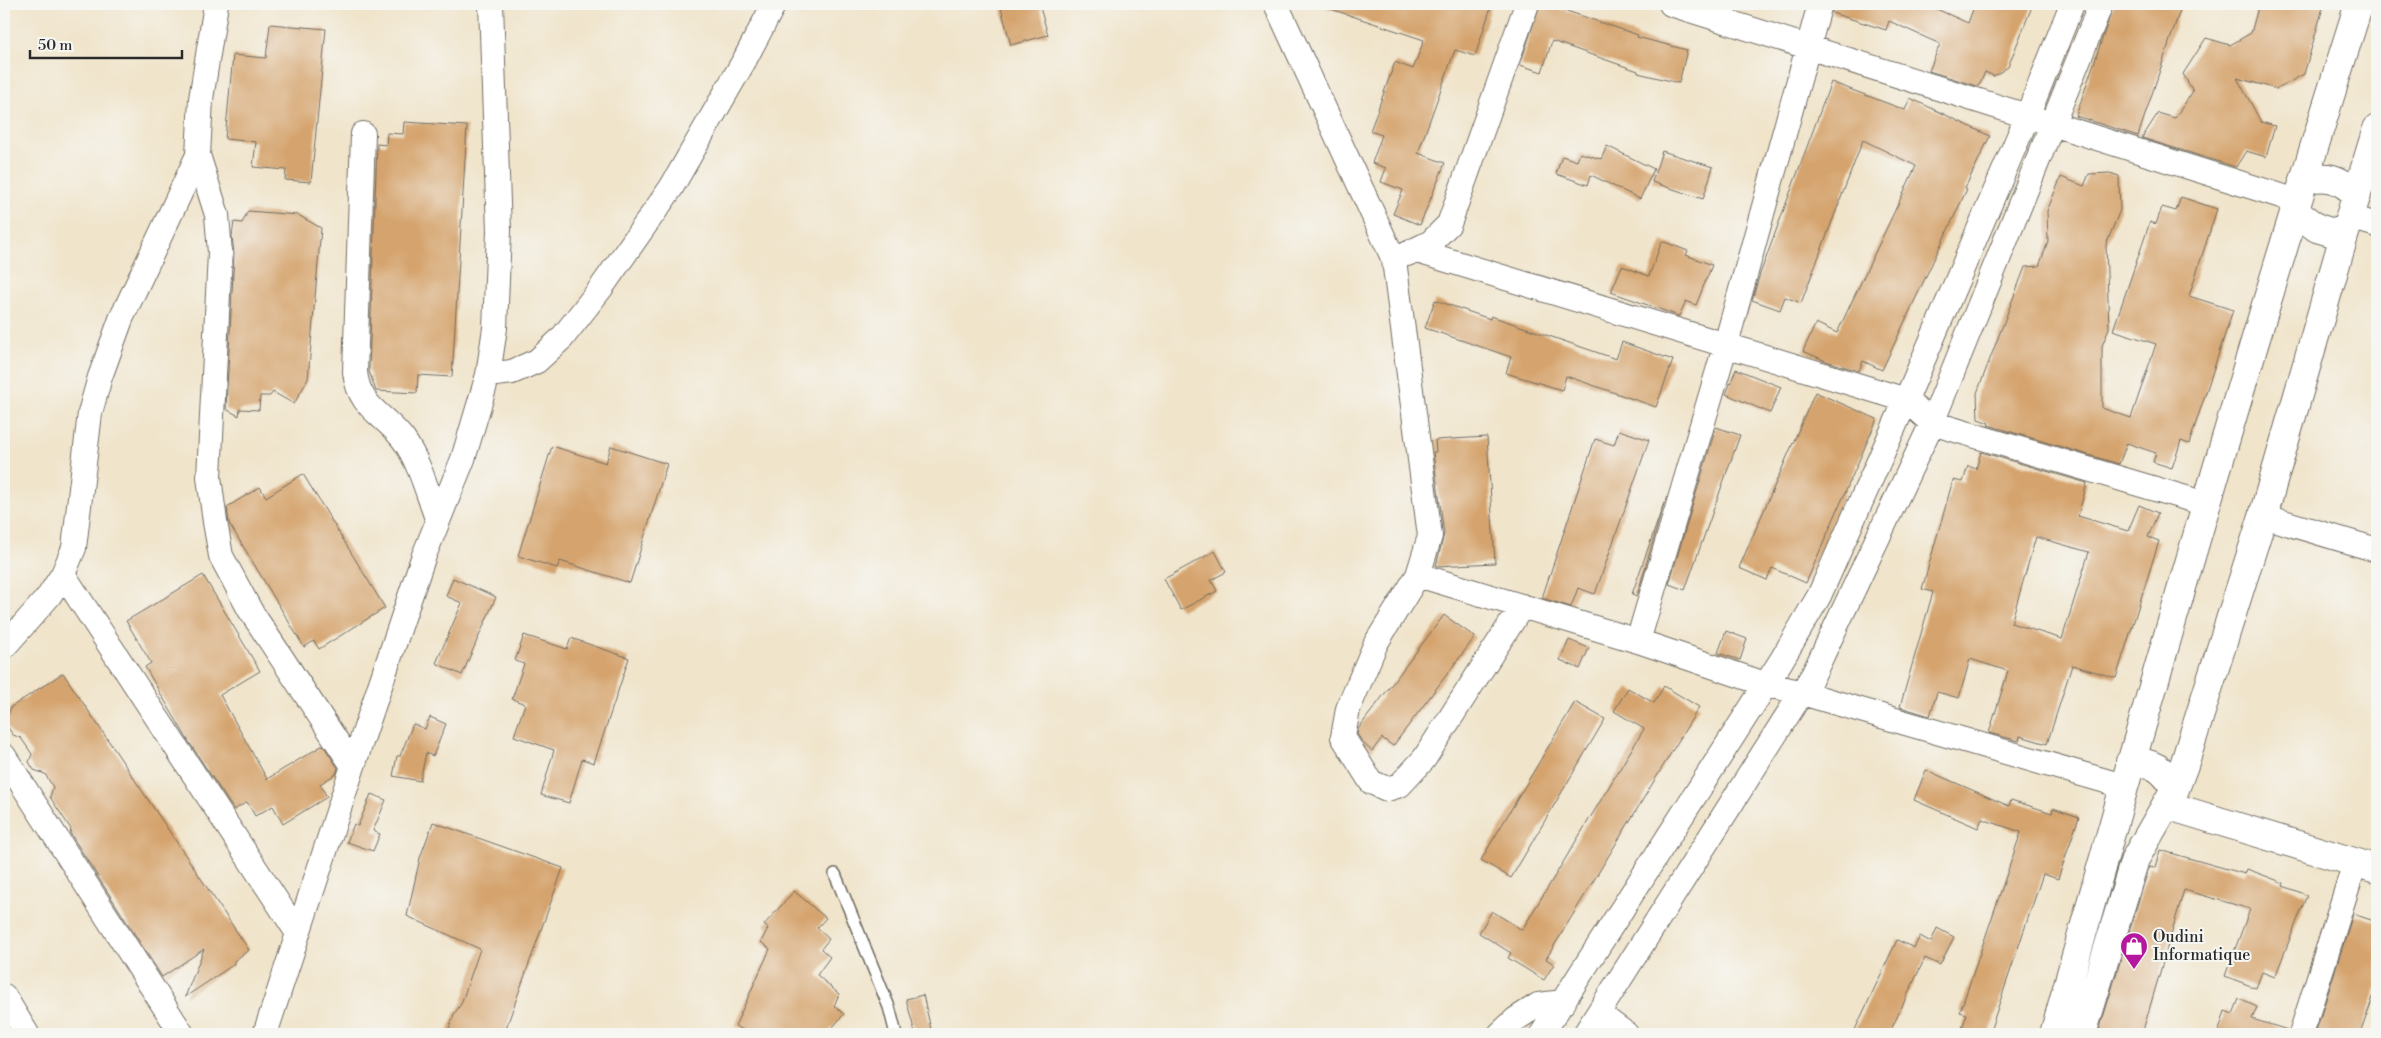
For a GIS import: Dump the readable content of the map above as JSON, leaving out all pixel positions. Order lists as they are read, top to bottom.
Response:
{
  "places": {
    "shop": ["Oudini Informatique"]
  },
  "scale_bar": "50 m"
}
